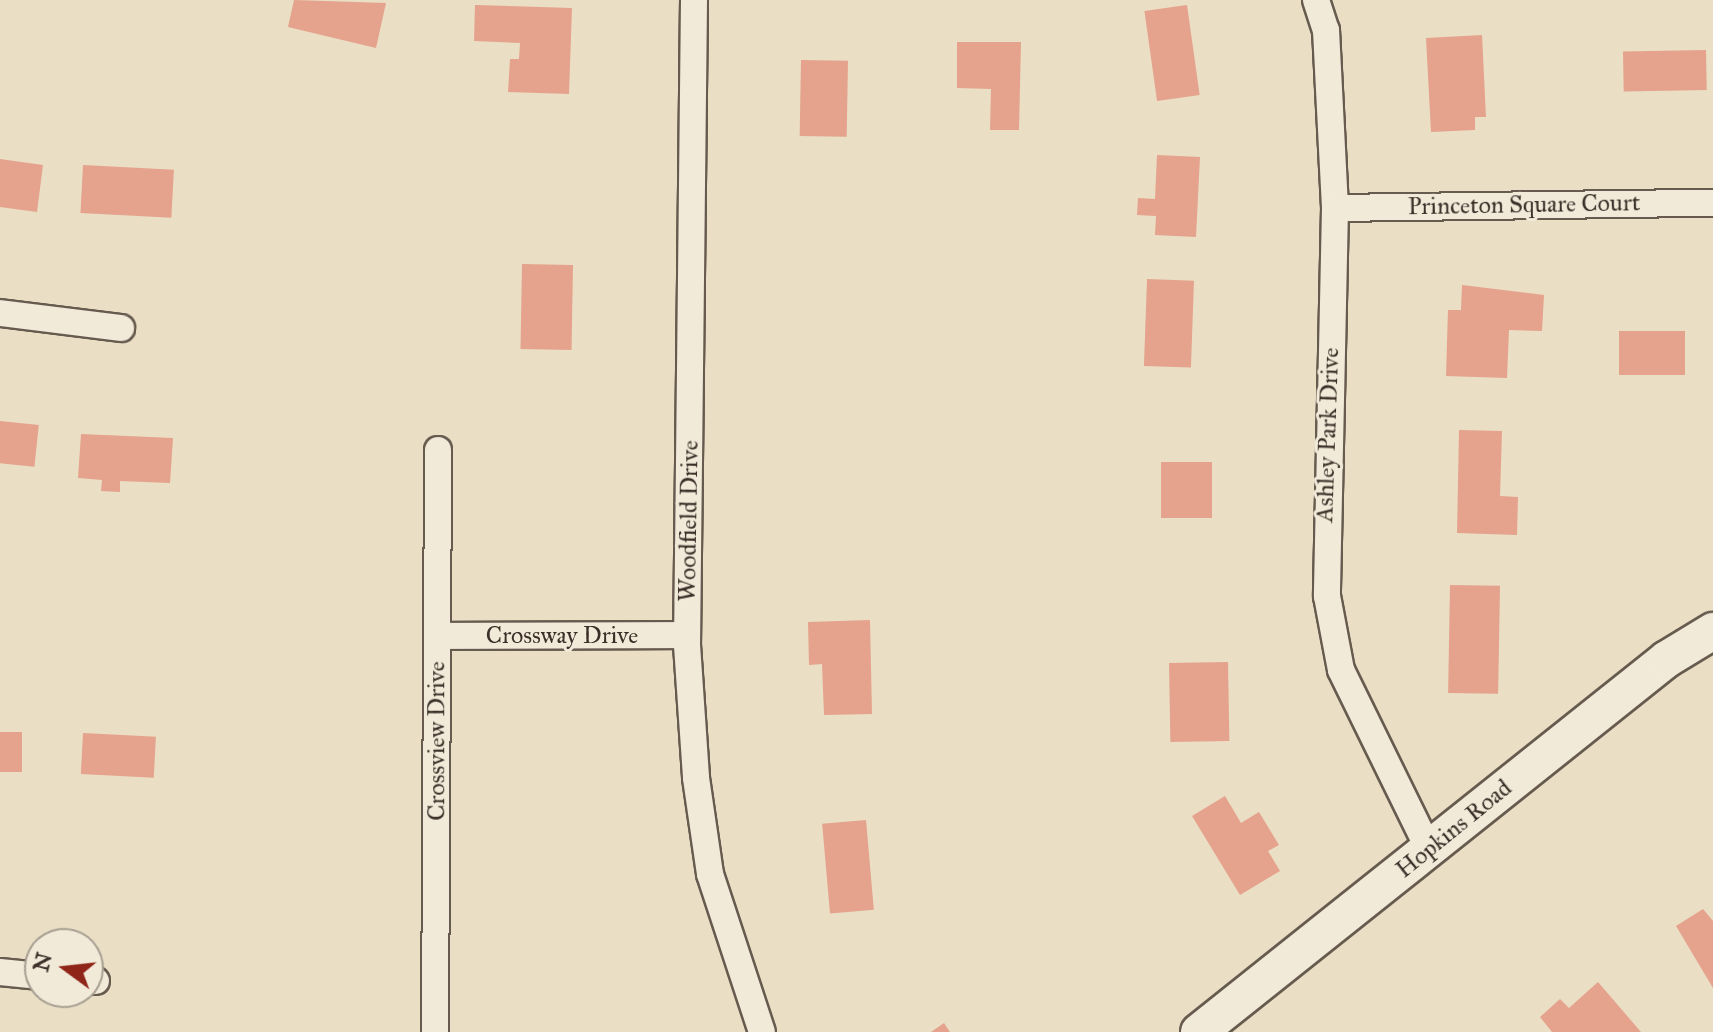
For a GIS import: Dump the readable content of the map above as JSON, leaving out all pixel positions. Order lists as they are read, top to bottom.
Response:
{
  "streets": {
    "main road": ["Hopkins Road"],
    "street": [
      "Princeton Square Court",
      "Ashley Park Drive",
      "Woodfield Drive",
      "Crossway Drive",
      "Crossview Drive"
    ]
  },
  "crossings": [
    ["Princeton Square Court", "Ashley Park Drive"],
    ["Ashley Park Drive", "Hopkins Road"],
    ["Woodfield Drive", "Crossway Drive"],
    ["Crossway Drive", "Crossview Drive"]
  ],
  "north": "left"
}
